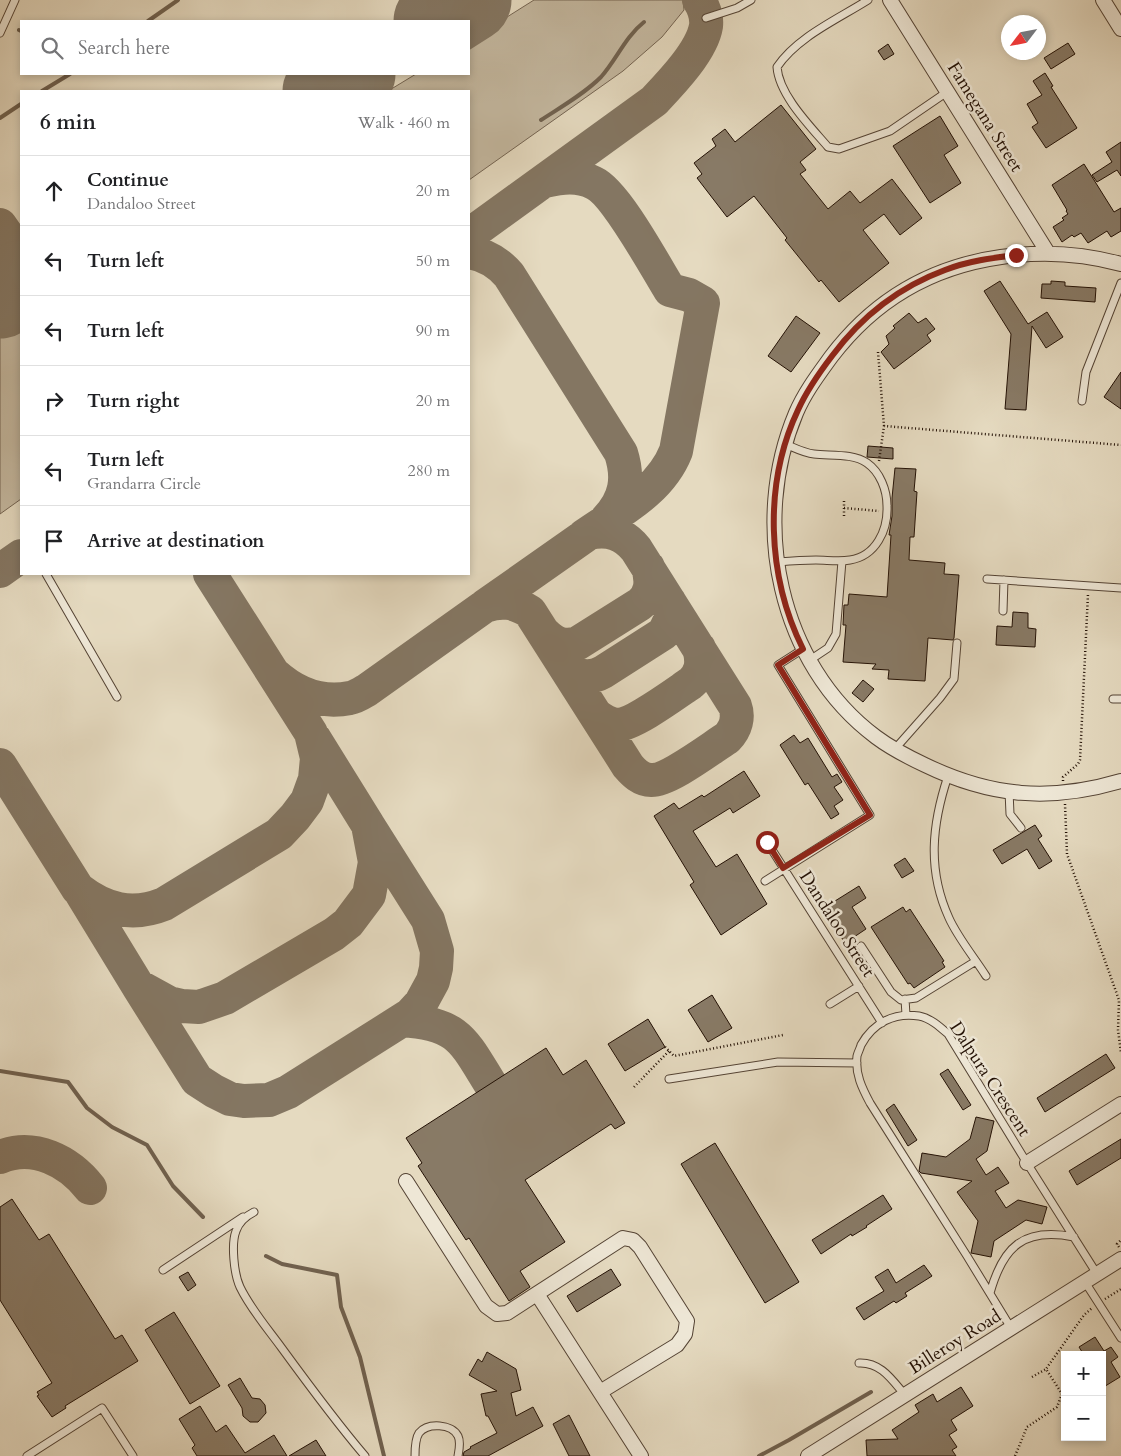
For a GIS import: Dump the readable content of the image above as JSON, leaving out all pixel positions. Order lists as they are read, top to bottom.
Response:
{
  "streets": {
    "street": ["Famegana Street", "Billeroy Road"],
    "lane": ["Dandaloo Street", "Dalpura Crescent"]
  },
  "crossings": [
    ["Dalpura Crescent", "Billeroy Road"]
  ],
  "north": "bottom left",
  "page": {
    "search": "Search here",
    "heading": ["6 min", "Walk · 460 m"],
    "list": [
      ["Continue", "Dandaloo Street", "20 m"],
      ["Turn left", "50 m"],
      ["Turn left", "90 m"],
      ["Turn right", "20 m"],
      ["Turn left", "Grandarra Circle", "280 m"],
      "Arrive at destination"
    ],
    "map_buttons": ["+", "−"]
  }
}
